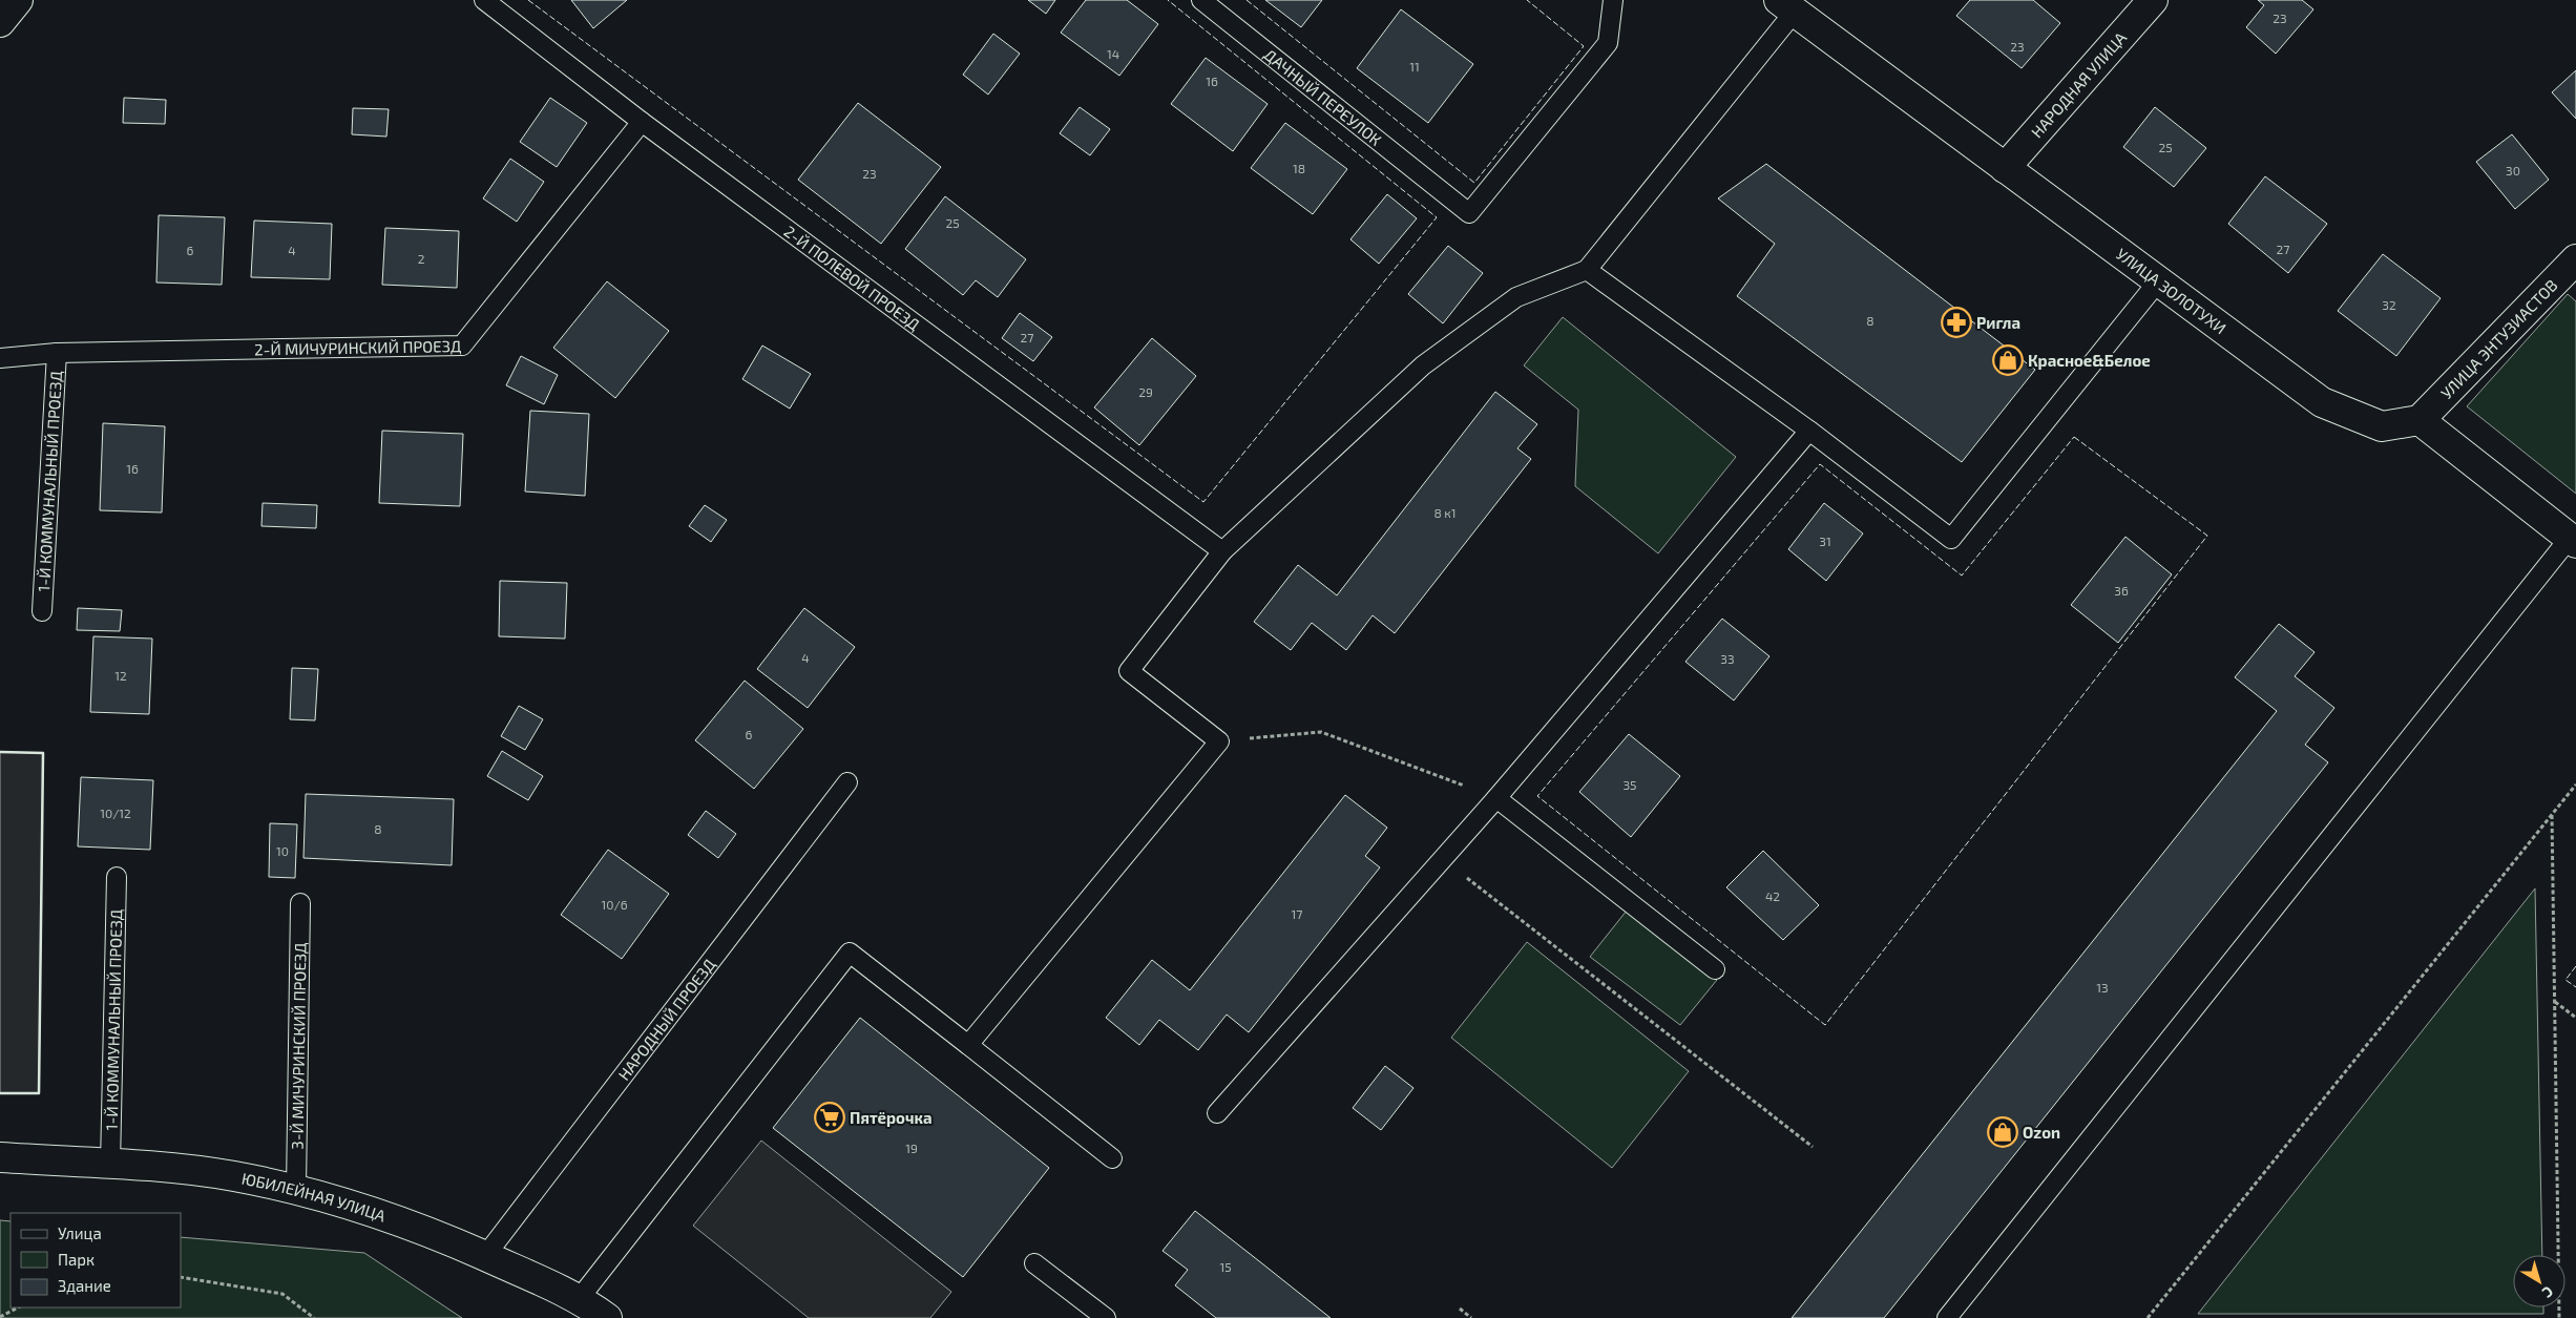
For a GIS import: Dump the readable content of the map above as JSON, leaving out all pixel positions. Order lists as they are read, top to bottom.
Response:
{
  "streets": {
    "street": [
      "НАРОДНАЯ УЛИЦА",
      "УЛИЦА ЗОЛОТУХИ",
      "УЛИЦА ЭНТУЗИАСТОВ",
      "ЮБИЛЕЙНАЯ УЛИЦА"
    ],
    "lane": [
      "ДАЧНЫЙ ПЕРЕУЛОК",
      "2-Й ПОЛЕВОЙ ПРОЕЗД",
      "2-Й МИЧУРИНСКИЙ ПРОЕЗД",
      "1-Й КОММУНАЛЬНЫЙ ПРОЕЗД",
      "НАРОДНЫЙ ПРОЕЗД",
      "3-Й МИЧУРИНСКИЙ ПРОЕЗД"
    ]
  },
  "crossings": [
    ["НАРОДНАЯ УЛИЦА", "УЛИЦА ЗОЛОТУХИ"],
    ["2-Й ПОЛЕВОЙ ПРОЕЗД", "2-Й МИЧУРИНСКИЙ ПРОЕЗД"],
    ["УЛИЦА ЗОЛОТУХИ", "УЛИЦА ЭНТУЗИАСТОВ"],
    ["2-Й МИЧУРИНСКИЙ ПРОЕЗД", "1-Й КОММУНАЛЬНЫЙ ПРОЕЗД"],
    ["1-Й КОММУНАЛЬНЫЙ ПРОЕЗД", "ЮБИЛЕЙНАЯ УЛИЦА"],
    ["НАРОДНЫЙ ПРОЕЗД", "ЮБИЛЕЙНАЯ УЛИЦА"],
    ["3-Й МИЧУРИНСКИЙ ПРОЕЗД", "ЮБИЛЕЙНАЯ УЛИЦА"]
  ],
  "places": {
    "pharmacy": ["Ригла"],
    "shop": ["Красное&Белое", "Ozon"],
    "supermarket": ["Пятёрочка"]
  },
  "house_numbers": [
    "23",
    "23",
    "14",
    "11",
    "16",
    "25",
    "18",
    "30",
    "23",
    "25",
    "27",
    "6",
    "4",
    "2",
    "32",
    "8",
    "27",
    "29",
    "16",
    "8 к1",
    "31",
    "36",
    "4",
    "33",
    "12",
    "6",
    "35",
    "10/12",
    "8",
    "10",
    "42",
    "10/6",
    "17",
    "13",
    "19",
    "15"
  ],
  "legend": ["Улица", "Парк", "Здание"],
  "north": "bottom right"
}
